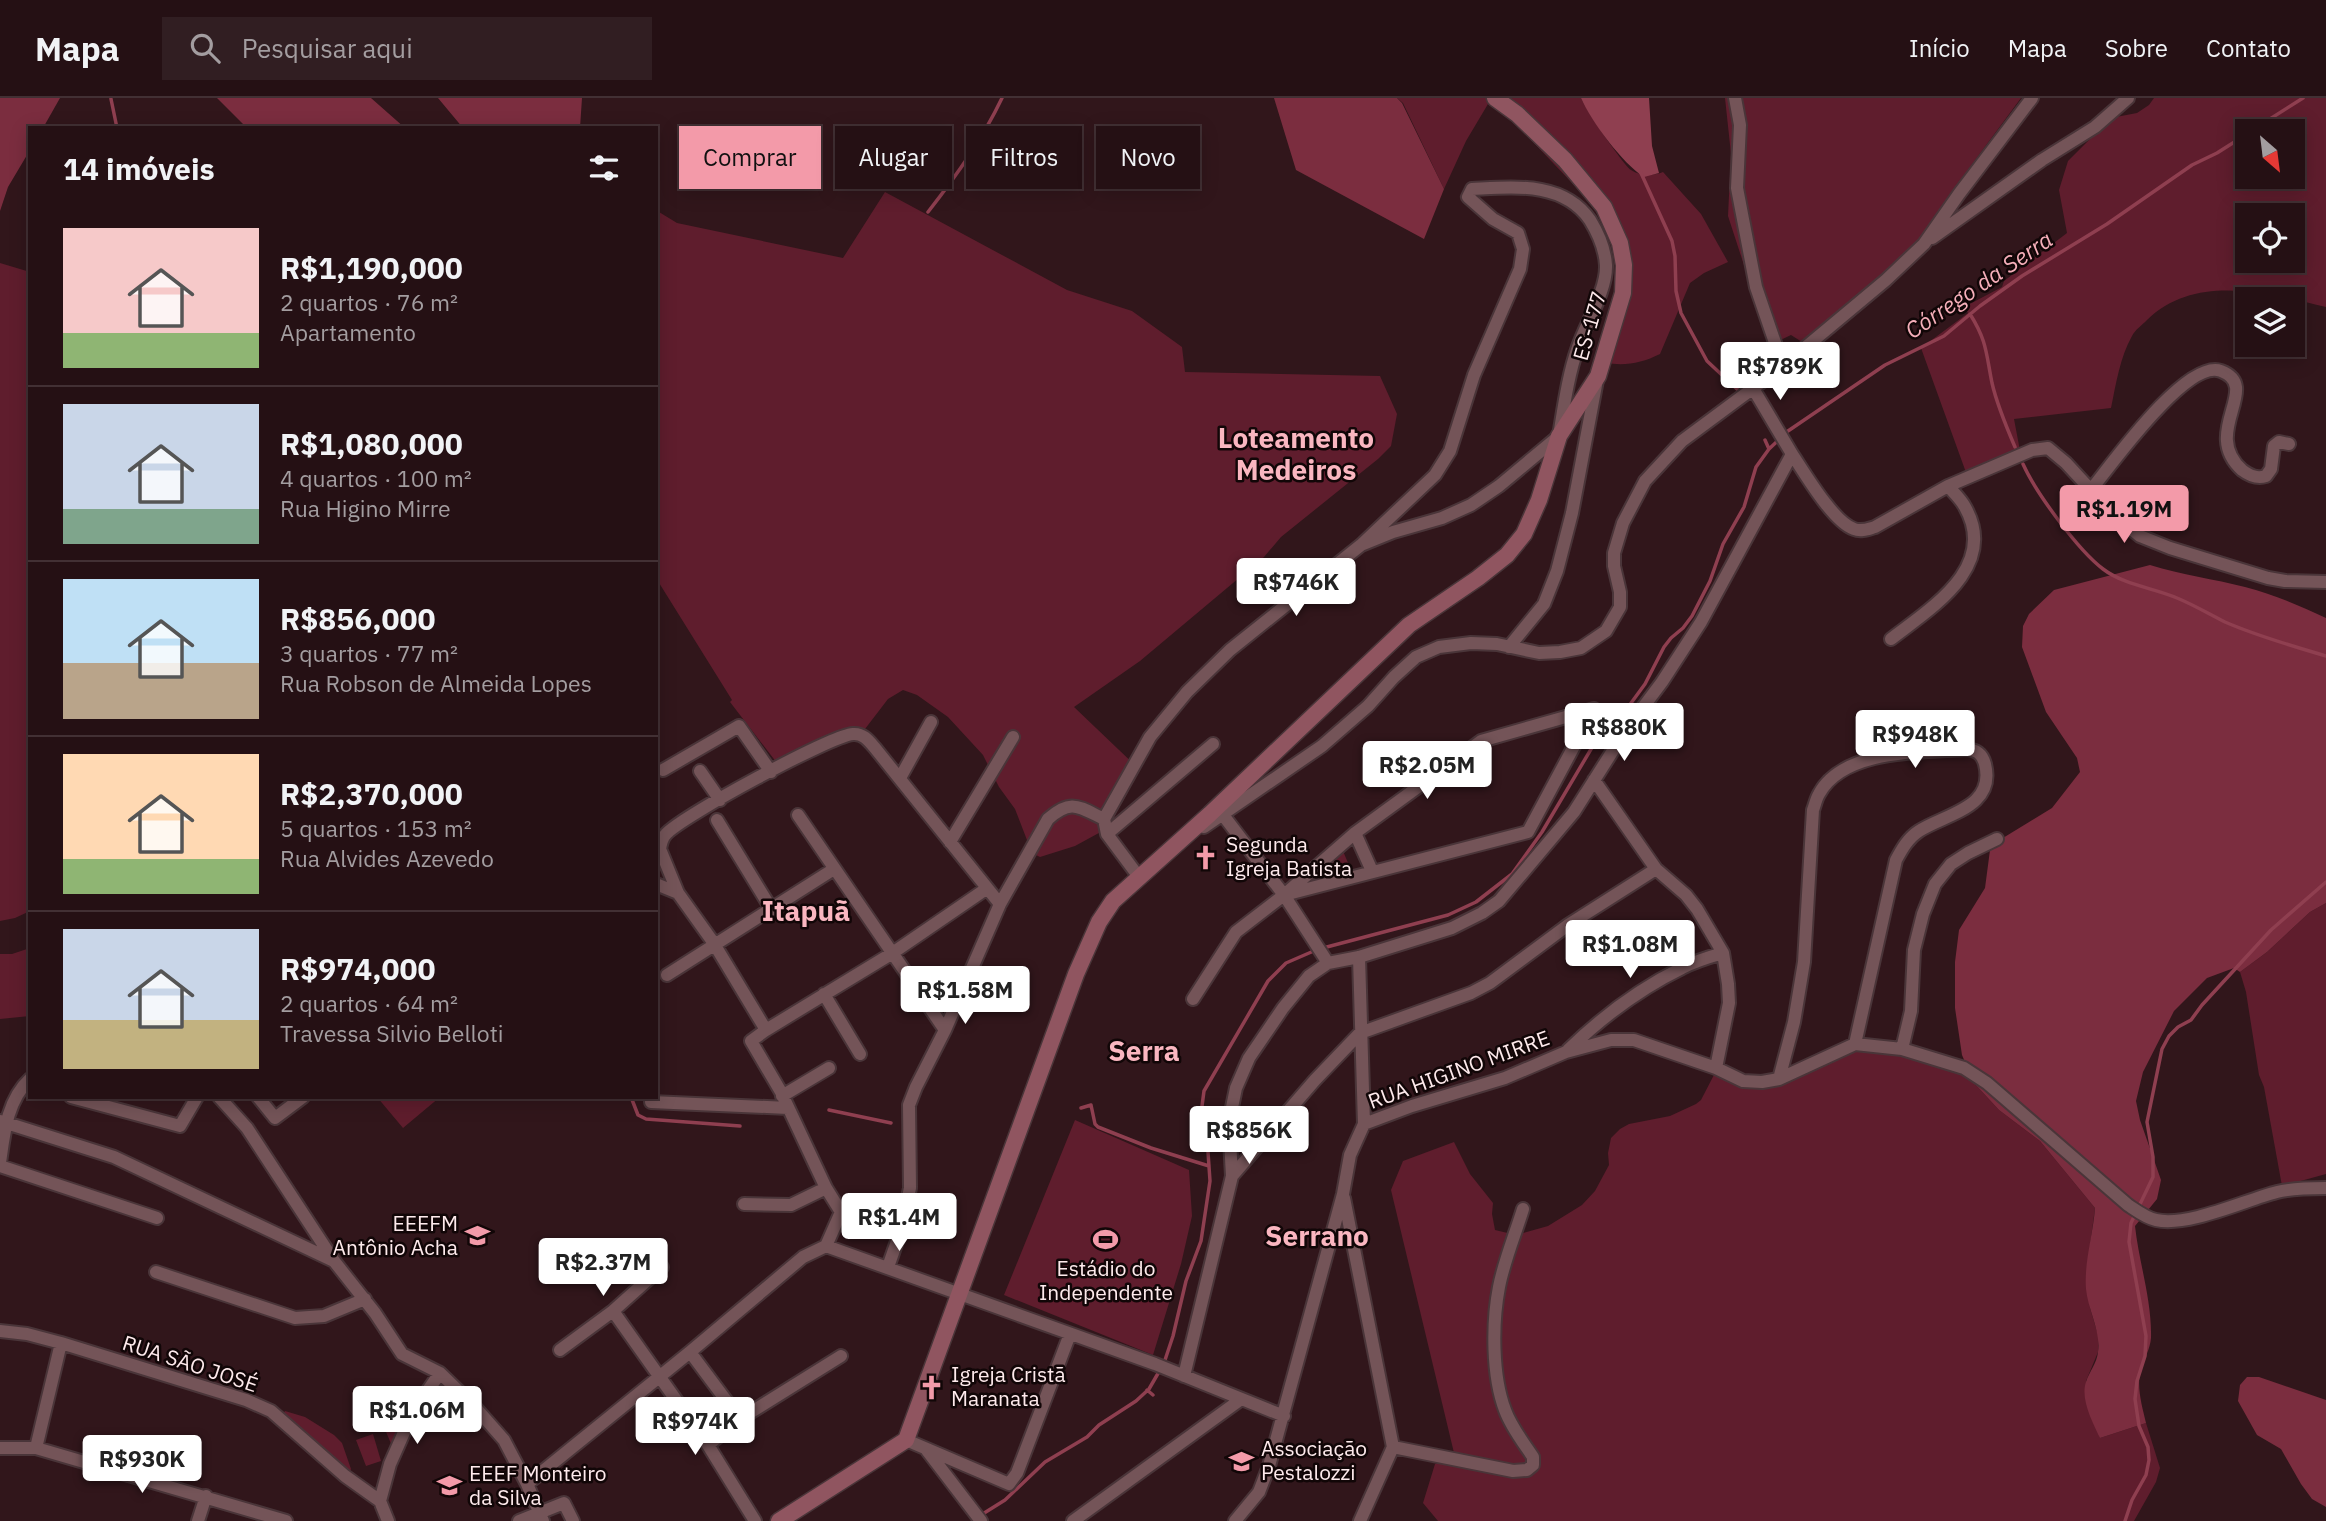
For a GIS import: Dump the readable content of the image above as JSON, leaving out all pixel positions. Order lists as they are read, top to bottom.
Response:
{
  "streets": {
    "main road": ["ES-177"],
    "street": ["RUA HIGINO MIRRE", "RUA SÃO JOSÉ"]
  },
  "districts": [
    "Loteamento Medeiros",
    "Itapuã",
    "Serra",
    "Serrano"
  ],
  "water": ["Córrego da Serra"],
  "places": {
    "church": ["Segunda Igreja Batista", "Igreja Cristã Maranata"],
    "school or university": ["EEEFM Antônio Acha", "Associação Pestalozzi", "EEEF Monteiro da Silva"],
    "sports": ["Estádio do Independente"]
  },
  "north": "bottom right",
  "page": {
    "header": "Mapa",
    "search": "Pesquisar aqui",
    "nav": [
      "Início",
      "Mapa",
      "Sobre",
      "Contato"
    ],
    "chip": [
      "Comprar",
      "Alugar",
      "Filtros",
      "Novo"
    ],
    "heading": "14 imóveis",
    "list": [
      {
        "name": "R$1,190,000",
        "note": "2 quartos · 76 m² · Apartamento"
      },
      {
        "name": "R$1,080,000",
        "note": "4 quartos · 100 m² · Rua Higino Mirre"
      },
      {
        "name": "R$856,000",
        "note": "3 quartos · 77 m² · Rua Robson de Almeida Lopes"
      },
      {
        "name": "R$2,370,000",
        "note": "5 quartos · 153 m² · Rua Alvides Azevedo"
      },
      {
        "name": "R$974,000",
        "note": "2 quartos · 64 m² · Travessa Silvio Belloti"
      }
    ],
    "price": [
      "R$789K",
      "R$1.19M",
      "R$746K",
      "R$880K",
      "R$948K",
      "R$2.05M",
      "R$1.08M",
      "R$1.58M",
      "R$856K",
      "R$1.4M",
      "R$2.37M",
      "R$1.06M",
      "R$974K",
      "R$930K"
    ]
  }
}
